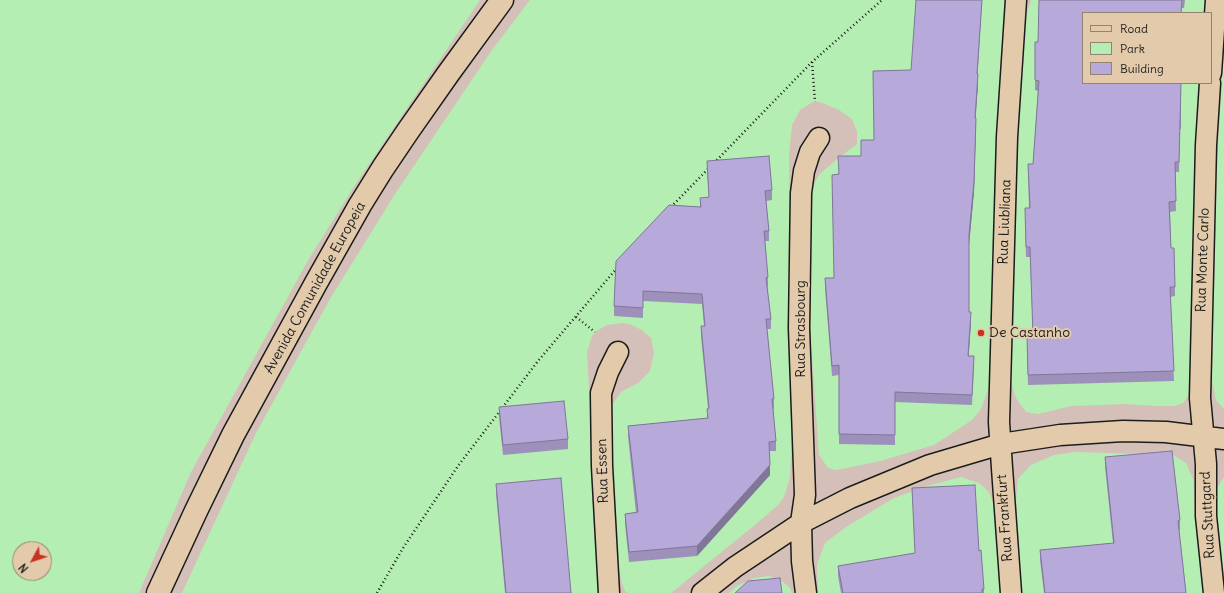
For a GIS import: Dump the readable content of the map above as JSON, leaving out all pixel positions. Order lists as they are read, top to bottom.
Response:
{
  "streets": {
    "street": [
      "Rua Liubliana",
      "Rua Monte Carlo",
      "Avenida Comunidade Europeia",
      "Rua Strasbourg",
      "Rua Essen",
      "Rua Stuttgard",
      "Rua Frankfurt"
    ]
  },
  "crossings": [
    ["Rua Liubliana", "Rua Frankfurt"],
    ["Rua Monte Carlo", "Rua Stuttgard"]
  ],
  "places": ["De Castanho"],
  "legend": ["Road", "Park", "Building"],
  "north": "bottom left"
}
